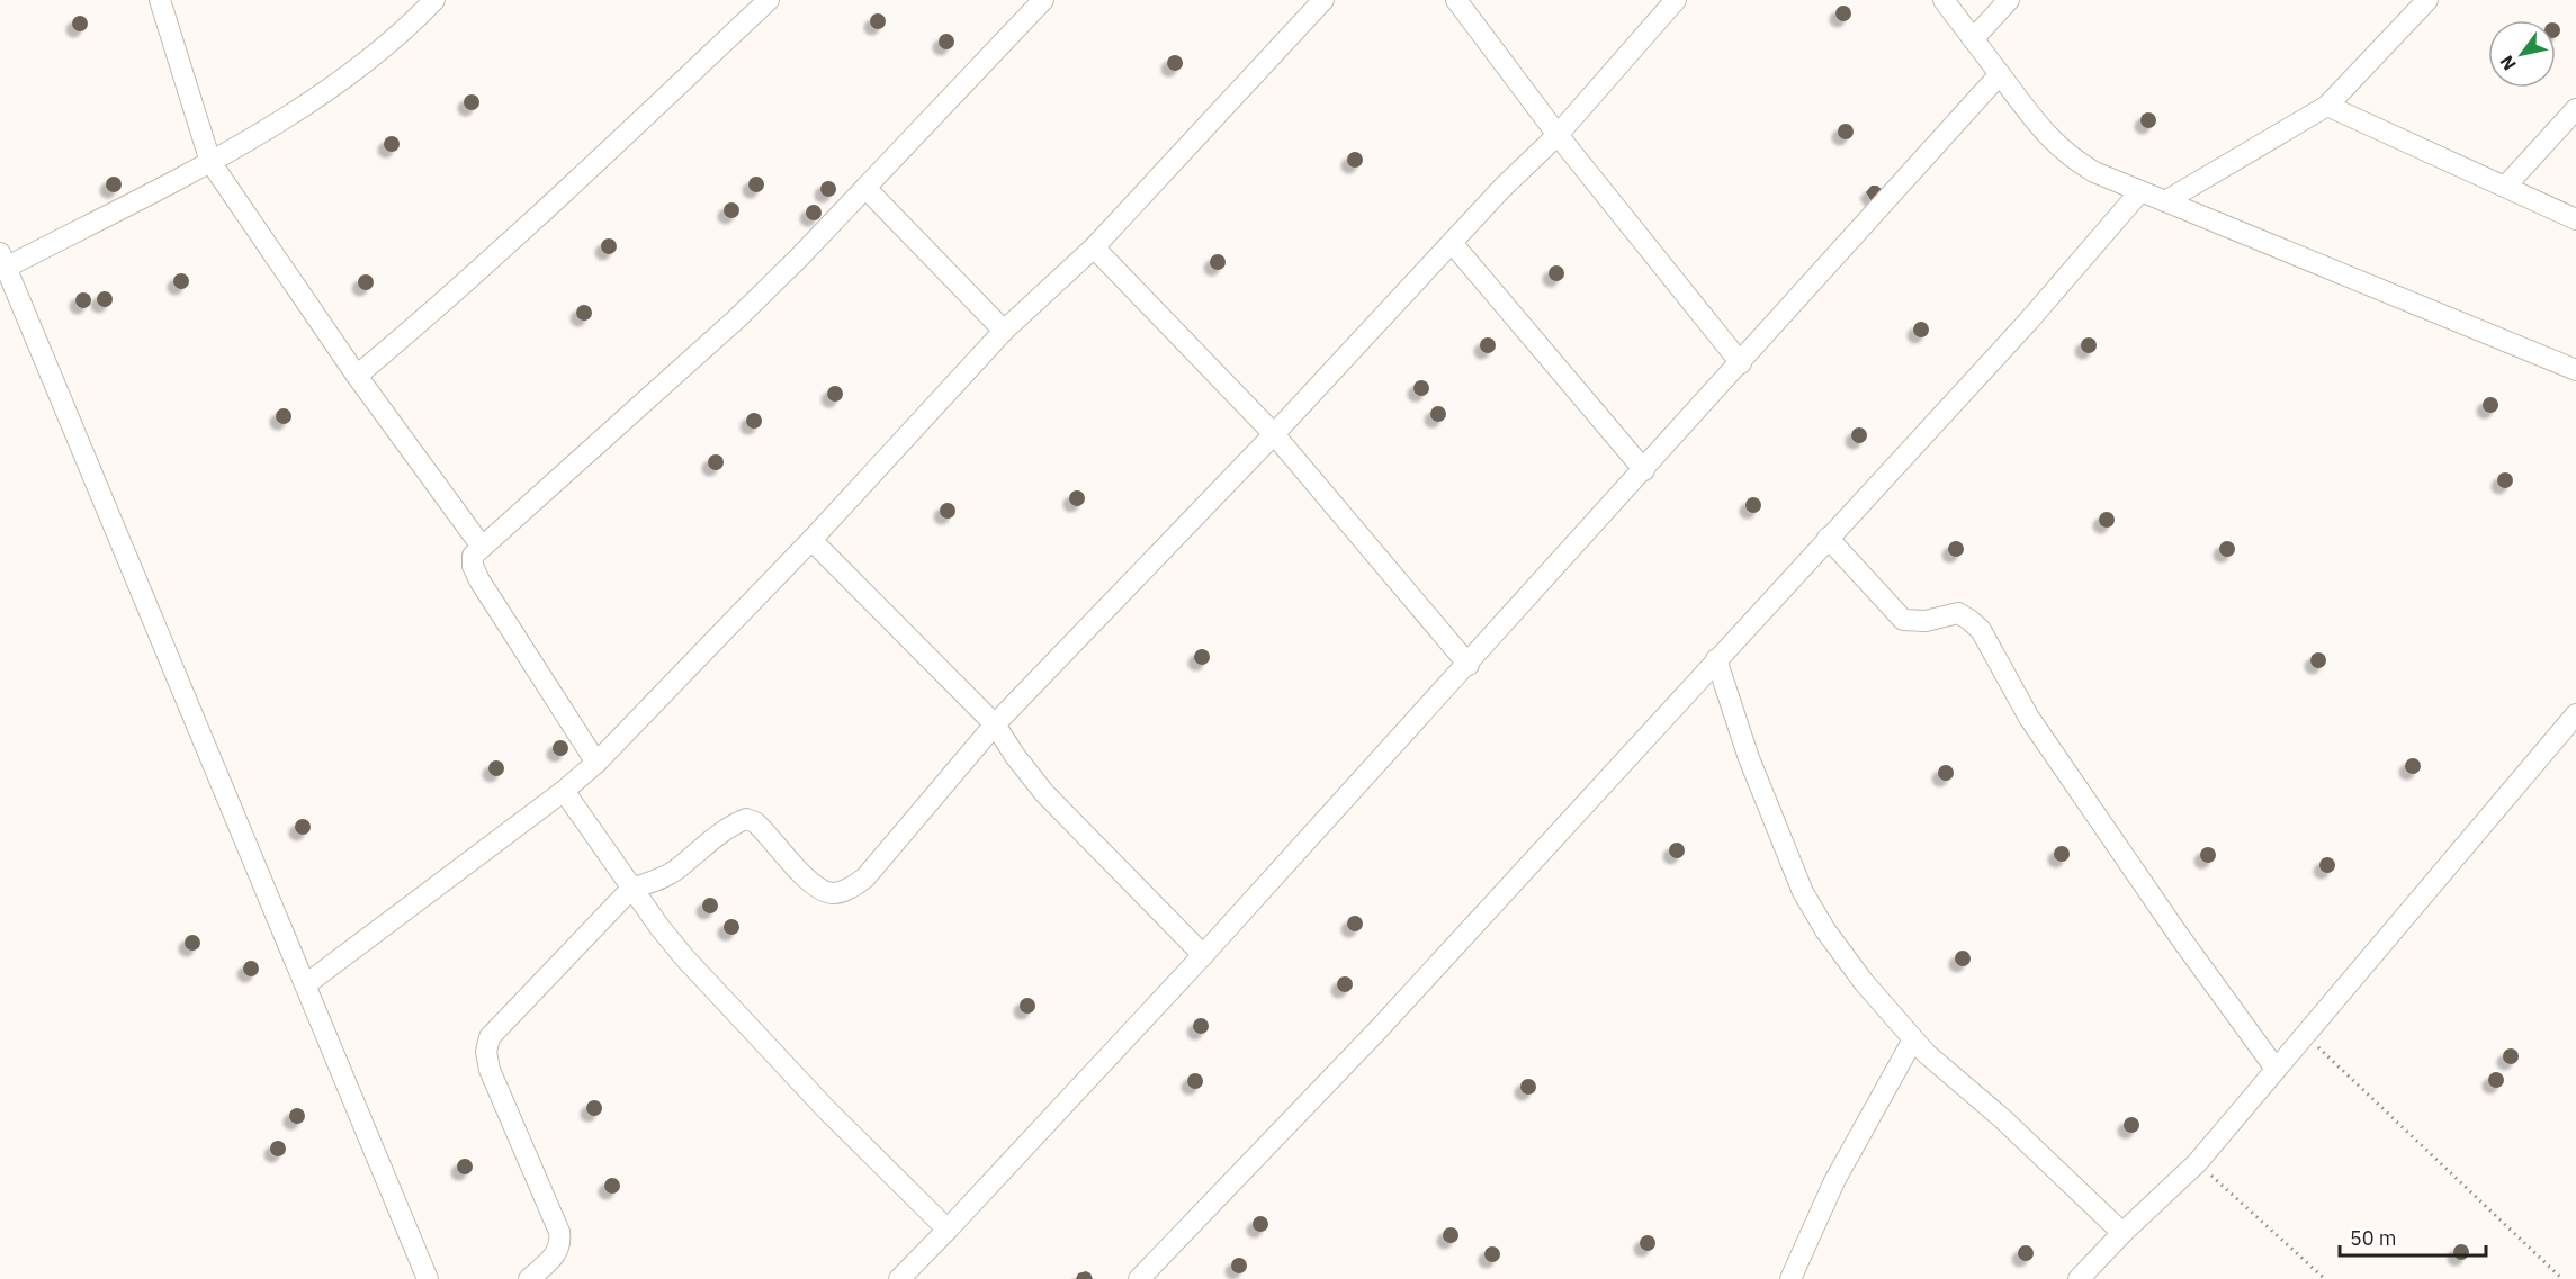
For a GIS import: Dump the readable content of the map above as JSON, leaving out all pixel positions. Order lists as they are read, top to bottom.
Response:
{
  "scale_bar": "50 m",
  "north": "bottom left"
}
